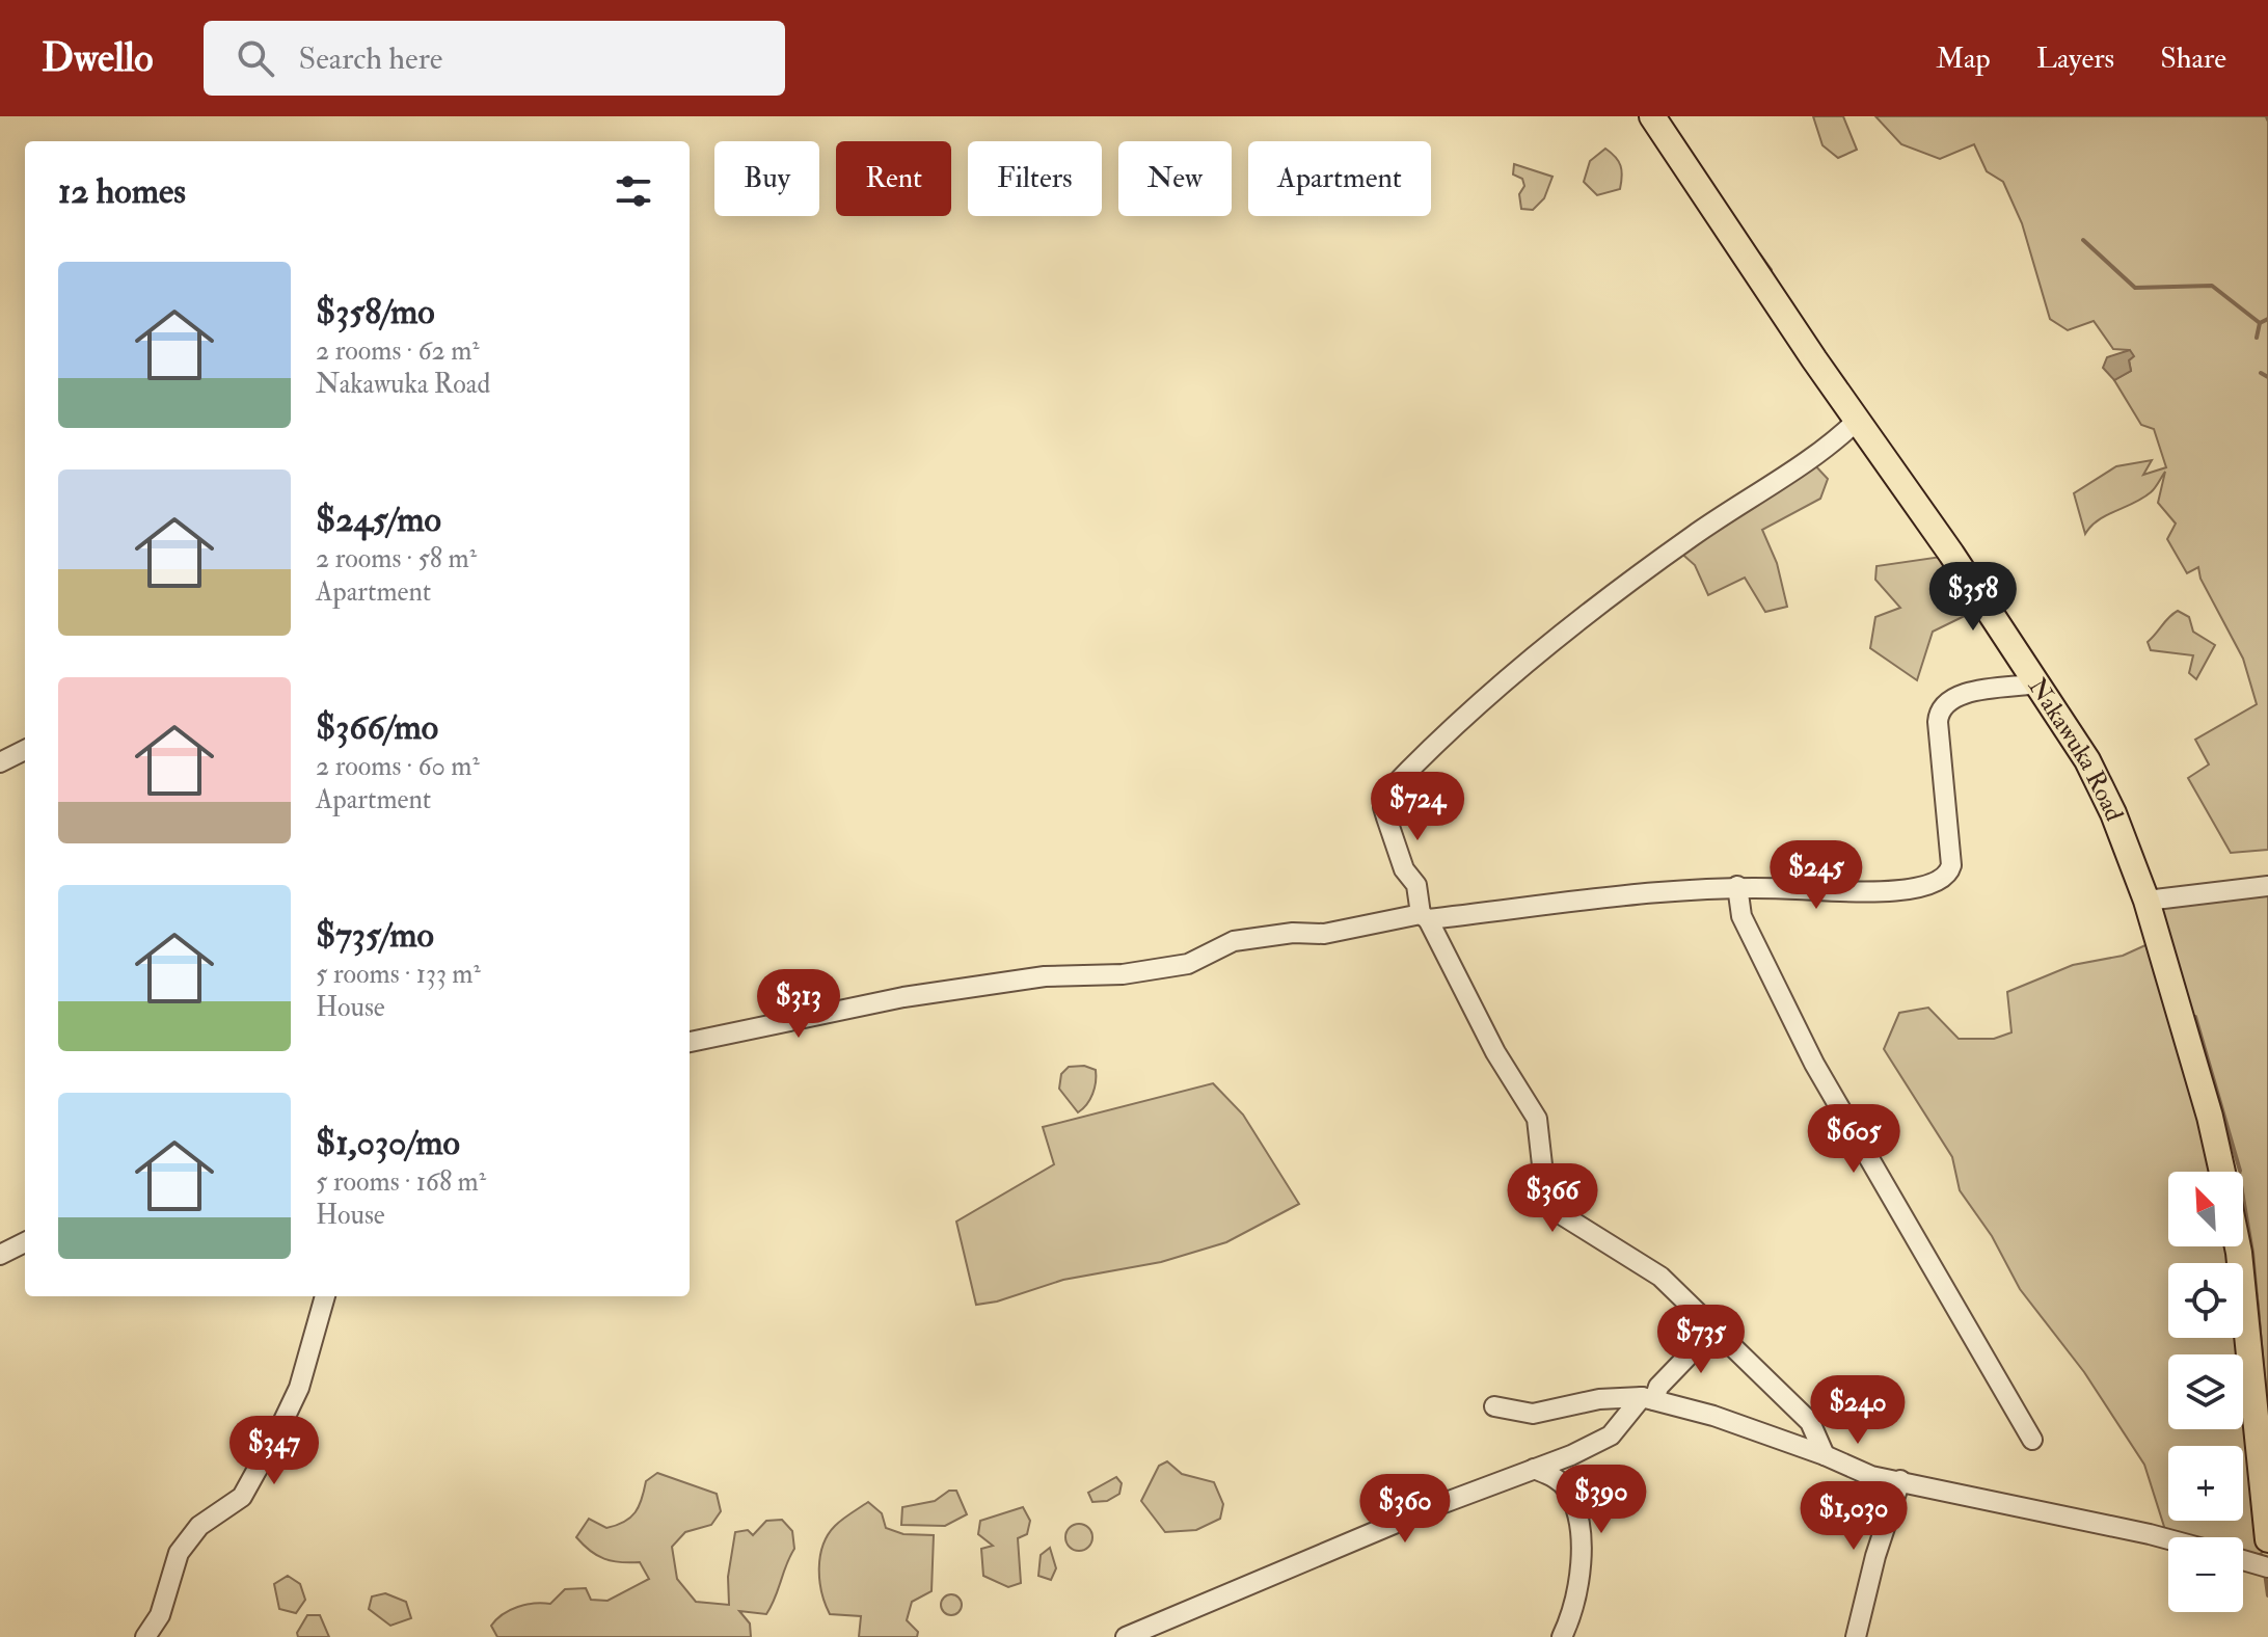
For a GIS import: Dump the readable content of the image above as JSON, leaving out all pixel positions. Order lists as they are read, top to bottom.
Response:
{
  "streets": {
    "main road": ["Nakawuka Road"]
  },
  "north": "top left",
  "page": {
    "header": "Dwello",
    "search": "Search here",
    "nav": ["Map", "Layers", "Share"],
    "chip": [
      "Buy",
      "Rent",
      "Filters",
      "New",
      "Apartment"
    ],
    "heading": "12 homes",
    "list": [
      {
        "name": "$358/mo",
        "note": "2 rooms · 62 m² · Nakawuka Road"
      },
      {
        "name": "$245/mo",
        "note": "2 rooms · 58 m² · Apartment"
      },
      {
        "name": "$366/mo",
        "note": "2 rooms · 60 m² · Apartment"
      },
      {
        "name": "$735/mo",
        "note": "5 rooms · 133 m² · House"
      },
      {
        "name": "$1,030/mo",
        "note": "5 rooms · 168 m² · House"
      }
    ],
    "price": [
      "$358",
      "$724",
      "$245",
      "$313",
      "$605",
      "$366",
      "$735",
      "$240",
      "$347",
      "$390",
      "$360",
      "$1,030"
    ],
    "map_buttons": ["+", "−"]
  }
}
